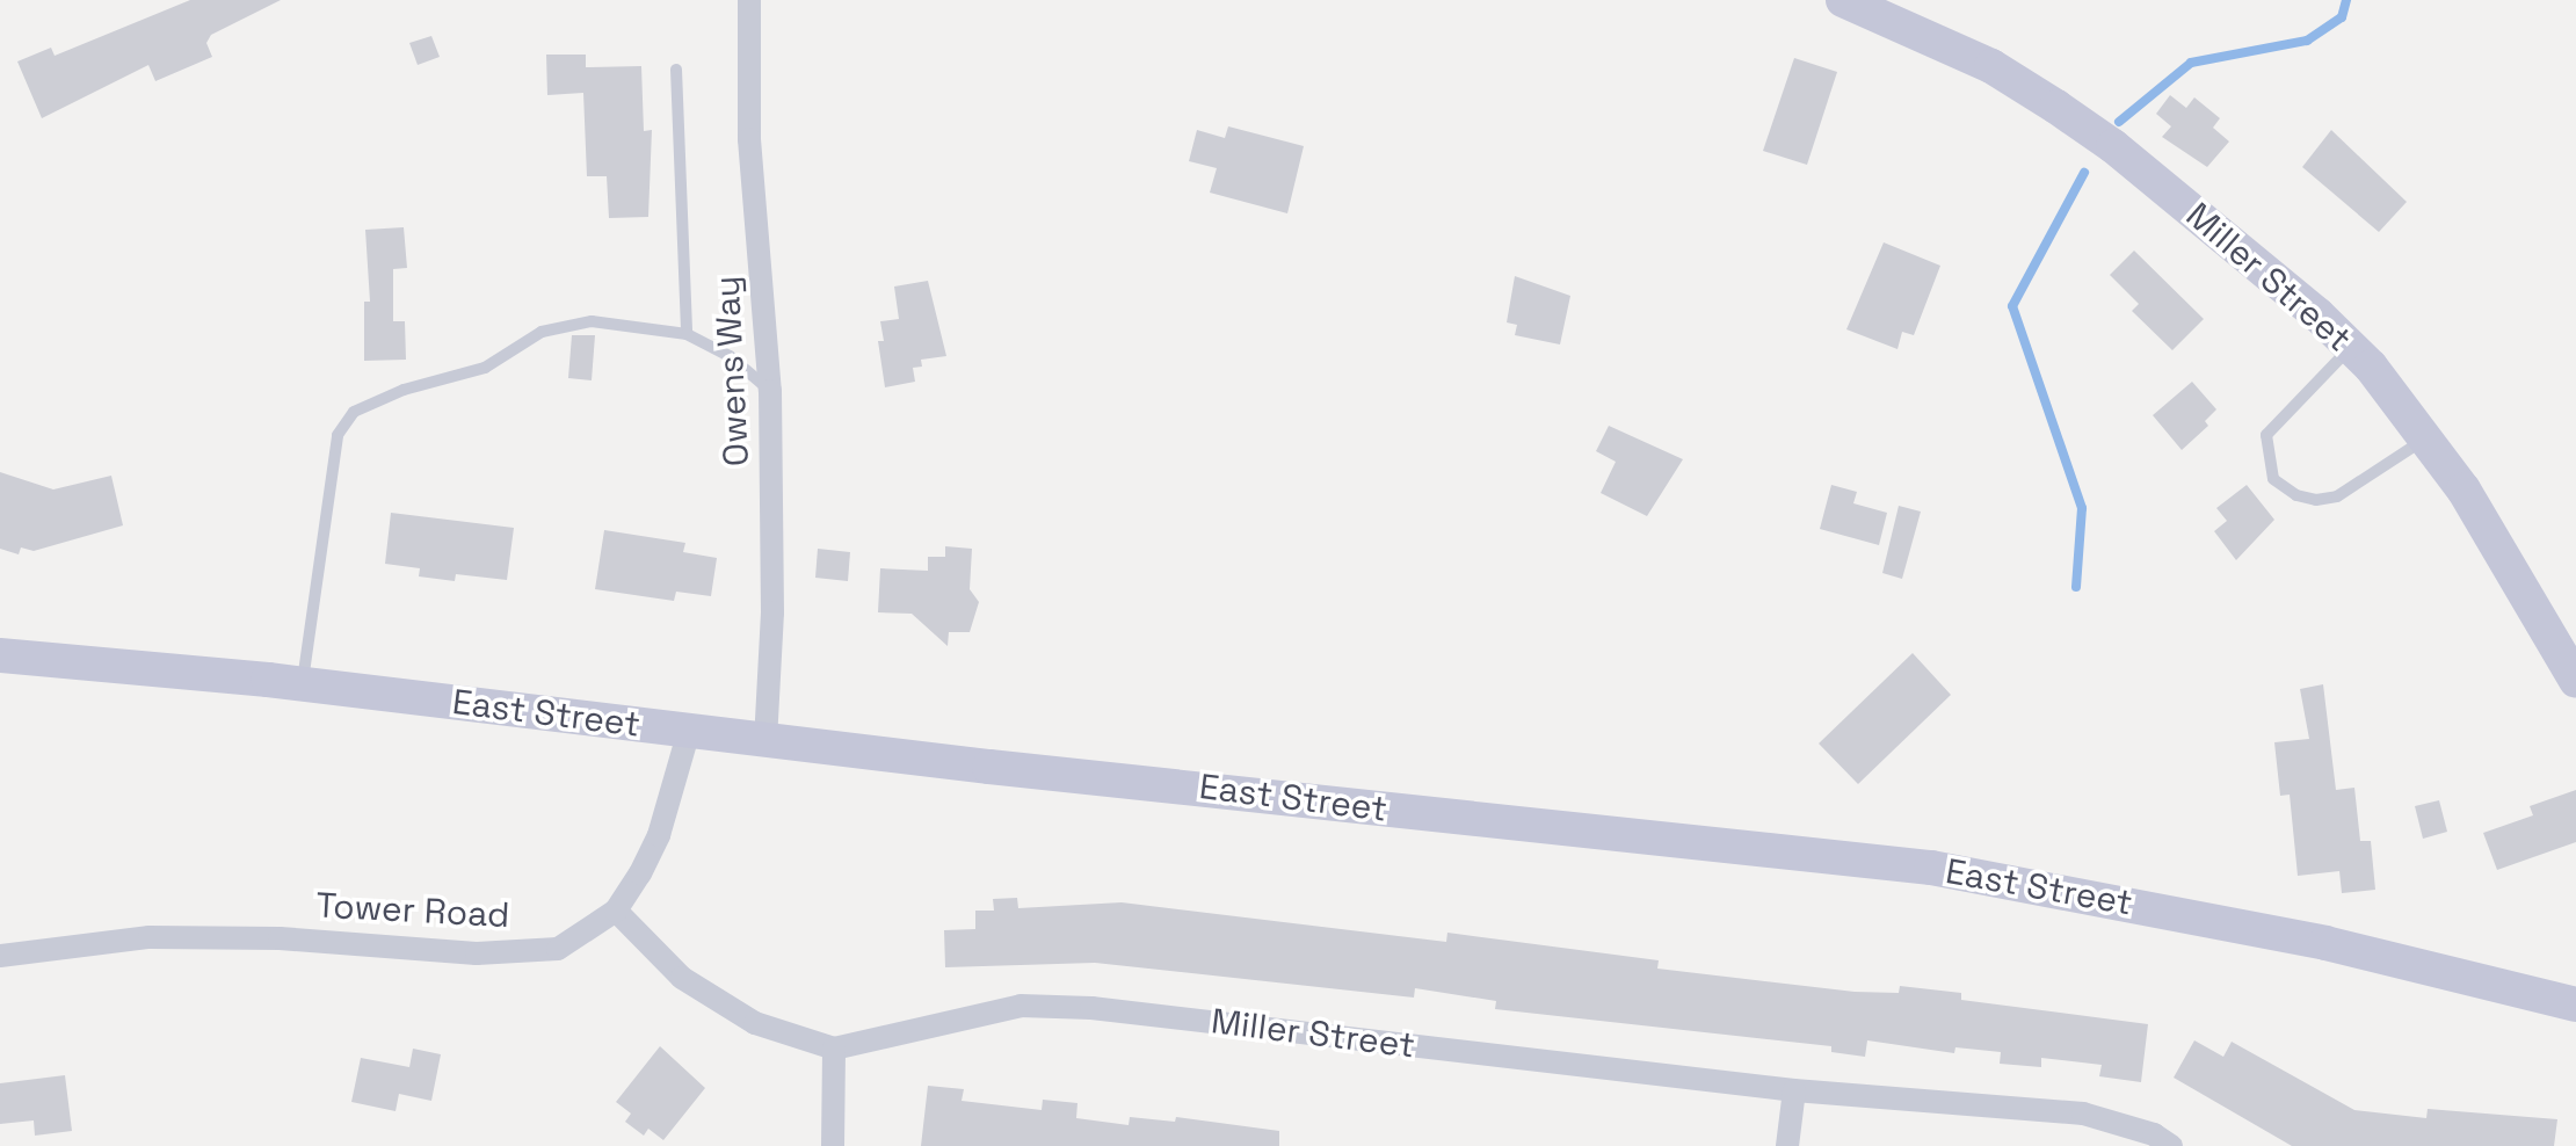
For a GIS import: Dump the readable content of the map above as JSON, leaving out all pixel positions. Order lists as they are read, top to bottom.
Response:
{
  "streets": {
    "main road": ["Miller Street", "East Street"],
    "street": ["Owens Way", "Tower Road"]
  },
  "crossings": [
    ["Owens Way", "East Street"],
    ["East Street", "Tower Road"]
  ]
}
